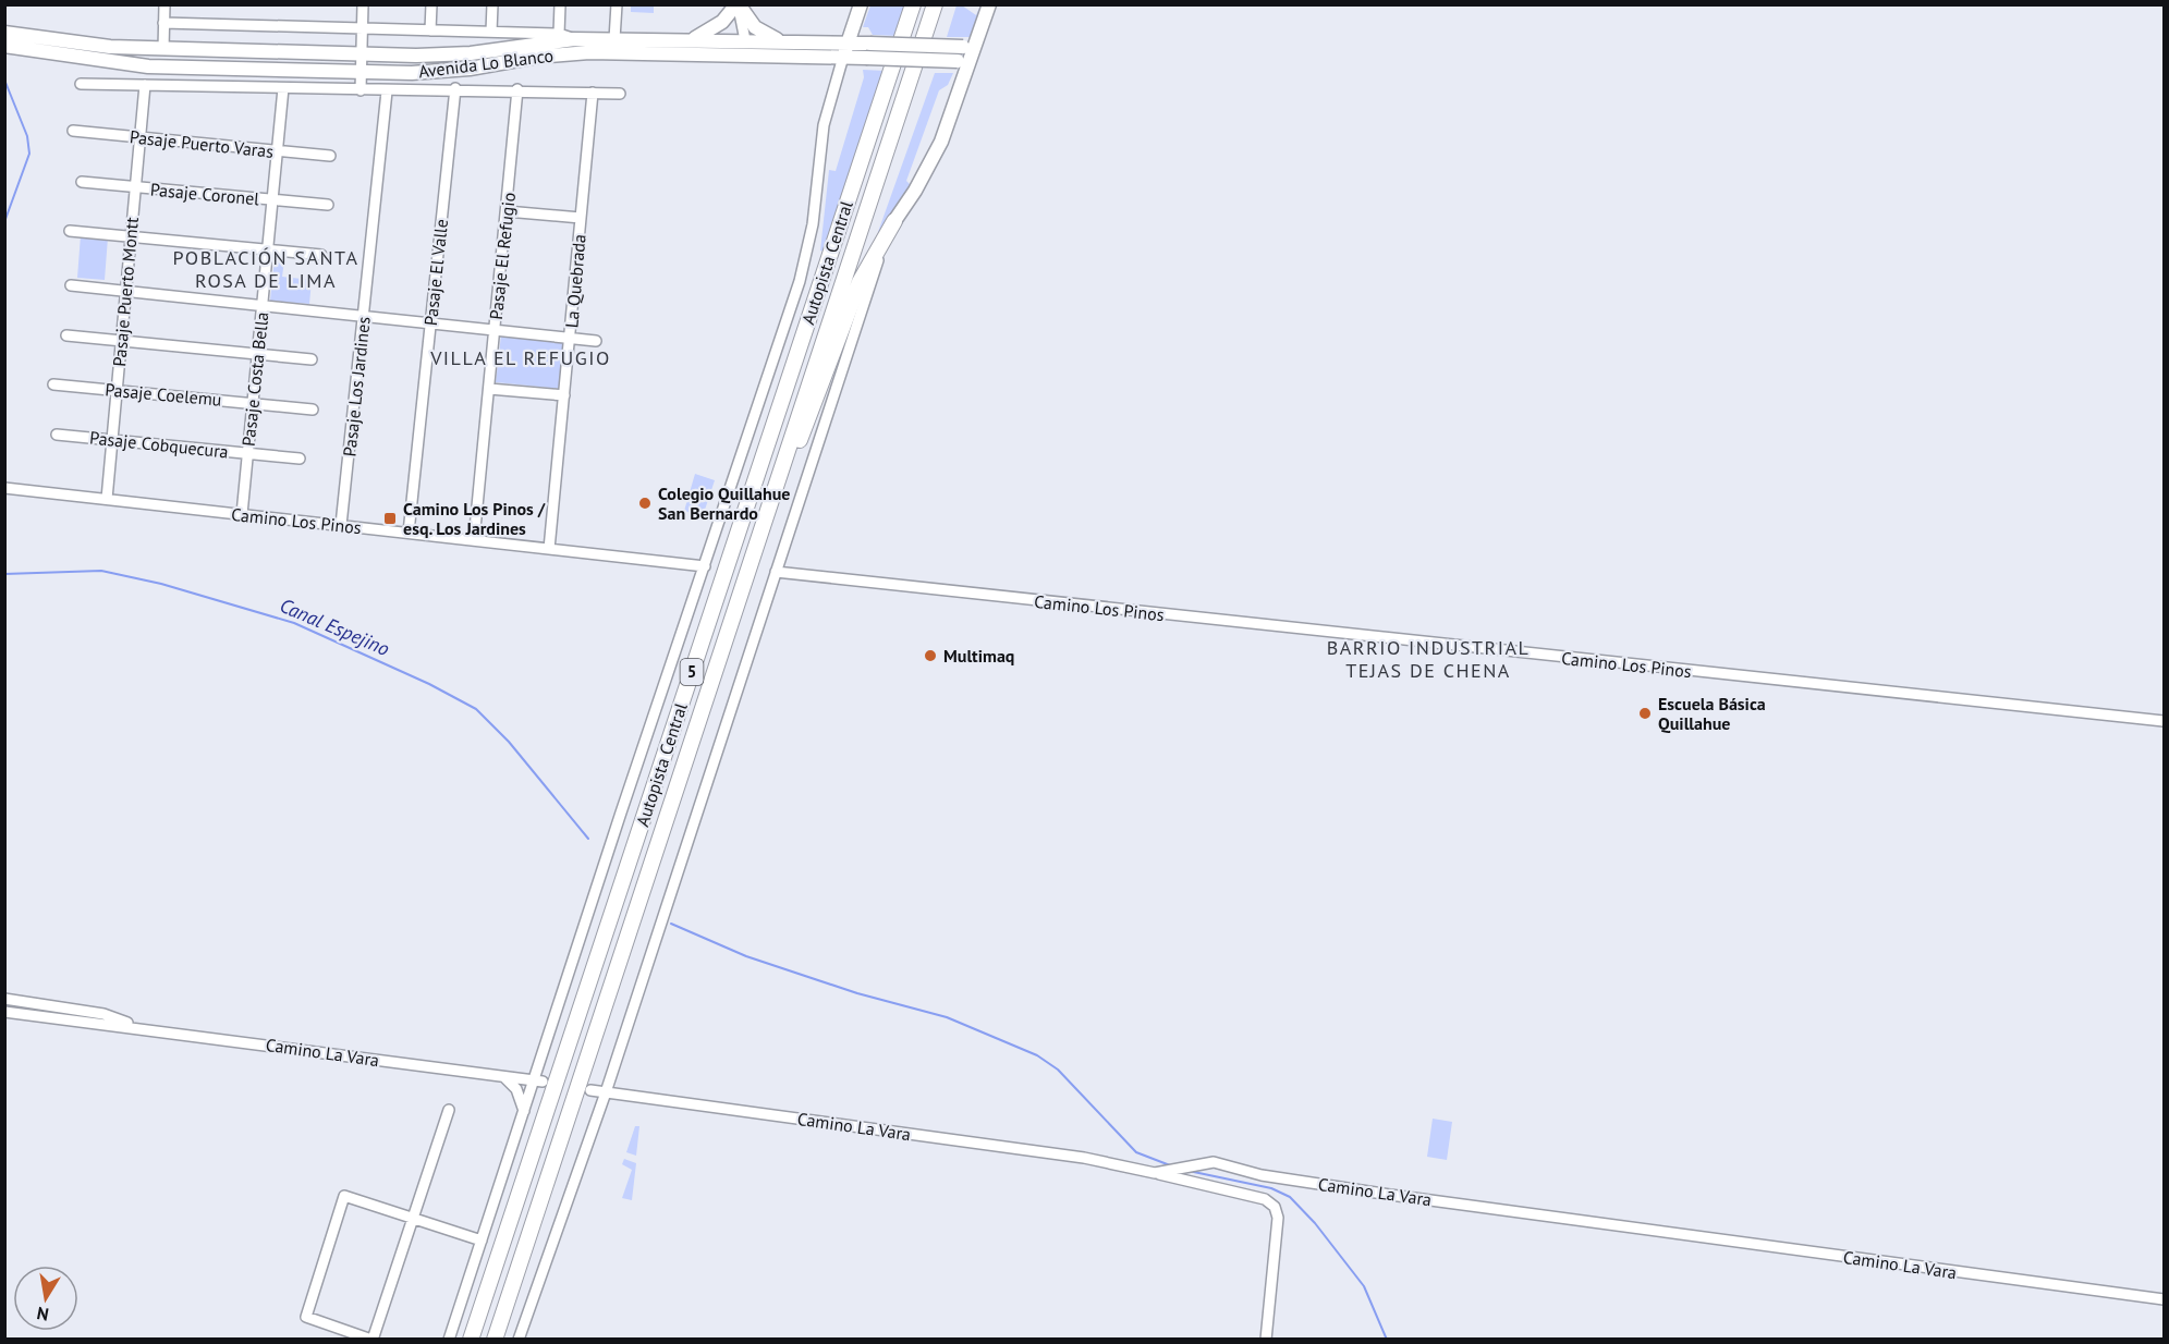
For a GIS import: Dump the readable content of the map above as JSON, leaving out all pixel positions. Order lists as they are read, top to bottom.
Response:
{
  "streets": {
    "highway": ["Autopista Central", "5"],
    "main road": ["Avenida Lo Blanco"],
    "street": [
      "Pasaje Puerto Varas",
      "Pasaje Coronel",
      "Pasaje El Refugio",
      "Pasaje El Valle",
      "La Quebrada",
      "Pasaje Puerto Montt",
      "Pasaje Costa Bella",
      "Pasaje Los Jardines",
      "Pasaje Coelemu",
      "Pasaje Cobquecura",
      "Camino Los Pinos",
      "Camino La Vara"
    ]
  },
  "crossings": [
    ["Avenida Lo Blanco", "Pasaje El Refugio"],
    ["Avenida Lo Blanco", "Pasaje El Valle"],
    ["Avenida Lo Blanco", "La Quebrada"],
    ["Avenida Lo Blanco", "Pasaje Puerto Montt"],
    ["Avenida Lo Blanco", "Pasaje Costa Bella"],
    ["Avenida Lo Blanco", "Pasaje Los Jardines"],
    ["Pasaje Puerto Varas", "Pasaje Puerto Montt"],
    ["Pasaje Puerto Varas", "Pasaje Costa Bella"],
    ["Pasaje Coronel", "Pasaje Puerto Montt"],
    ["Pasaje Coronel", "Pasaje Costa Bella"],
    ["Pasaje El Refugio", "Camino Los Pinos"],
    ["Pasaje El Valle", "Camino Los Pinos"],
    ["La Quebrada", "Camino Los Pinos"],
    ["Pasaje Puerto Montt", "Pasaje Coelemu"],
    ["Pasaje Puerto Montt", "Pasaje Cobquecura"],
    ["Pasaje Puerto Montt", "Camino Los Pinos"],
    ["Pasaje Costa Bella", "Pasaje Coelemu"],
    ["Pasaje Costa Bella", "Pasaje Cobquecura"],
    ["Pasaje Costa Bella", "Camino Los Pinos"],
    ["Pasaje Los Jardines", "Camino Los Pinos"]
  ],
  "districts": ["POBLACIÓN SANTA ROSA DE LIMA", "VILLA EL REFUGIO", "BARRIO INDUSTRIAL TEJAS DE CHENA"],
  "water": ["Canal Espejino"],
  "places": {
    "other": ["Colegio Quillahue San Bernardo", "Multimaq", "Escuela Básica Quillahue"],
    "transit": ["Camino Los Pinos / esq. Los Jardines"]
  },
  "north": "bottom"
}
